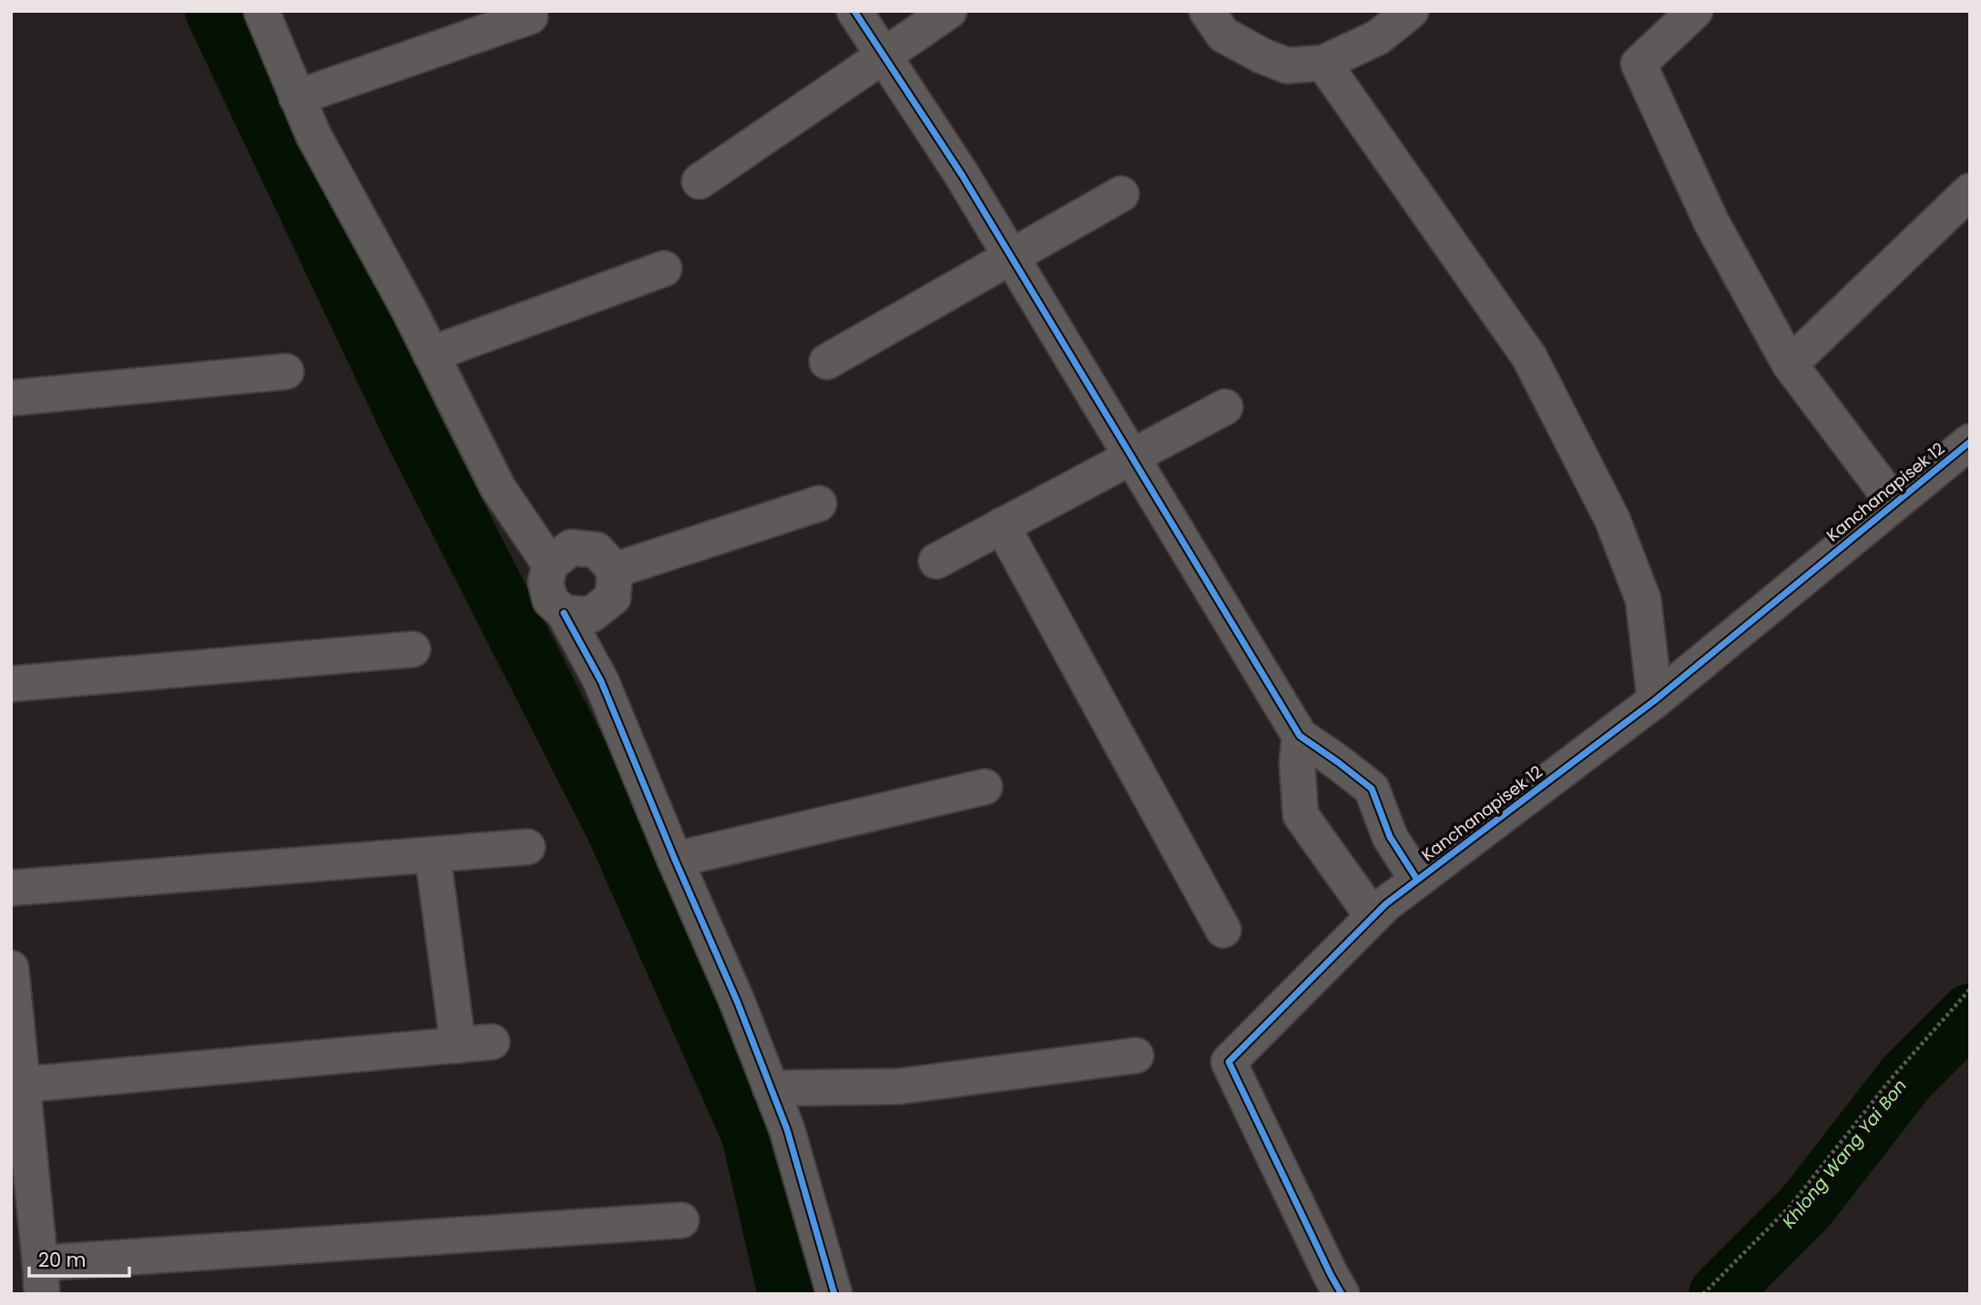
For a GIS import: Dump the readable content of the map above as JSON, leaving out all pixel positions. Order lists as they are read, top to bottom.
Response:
{
  "streets": {
    "street": ["Kanchanapisek 12"]
  },
  "water": ["Khlong Wang Yai Bon"],
  "scale_bar": "20 m"
}
